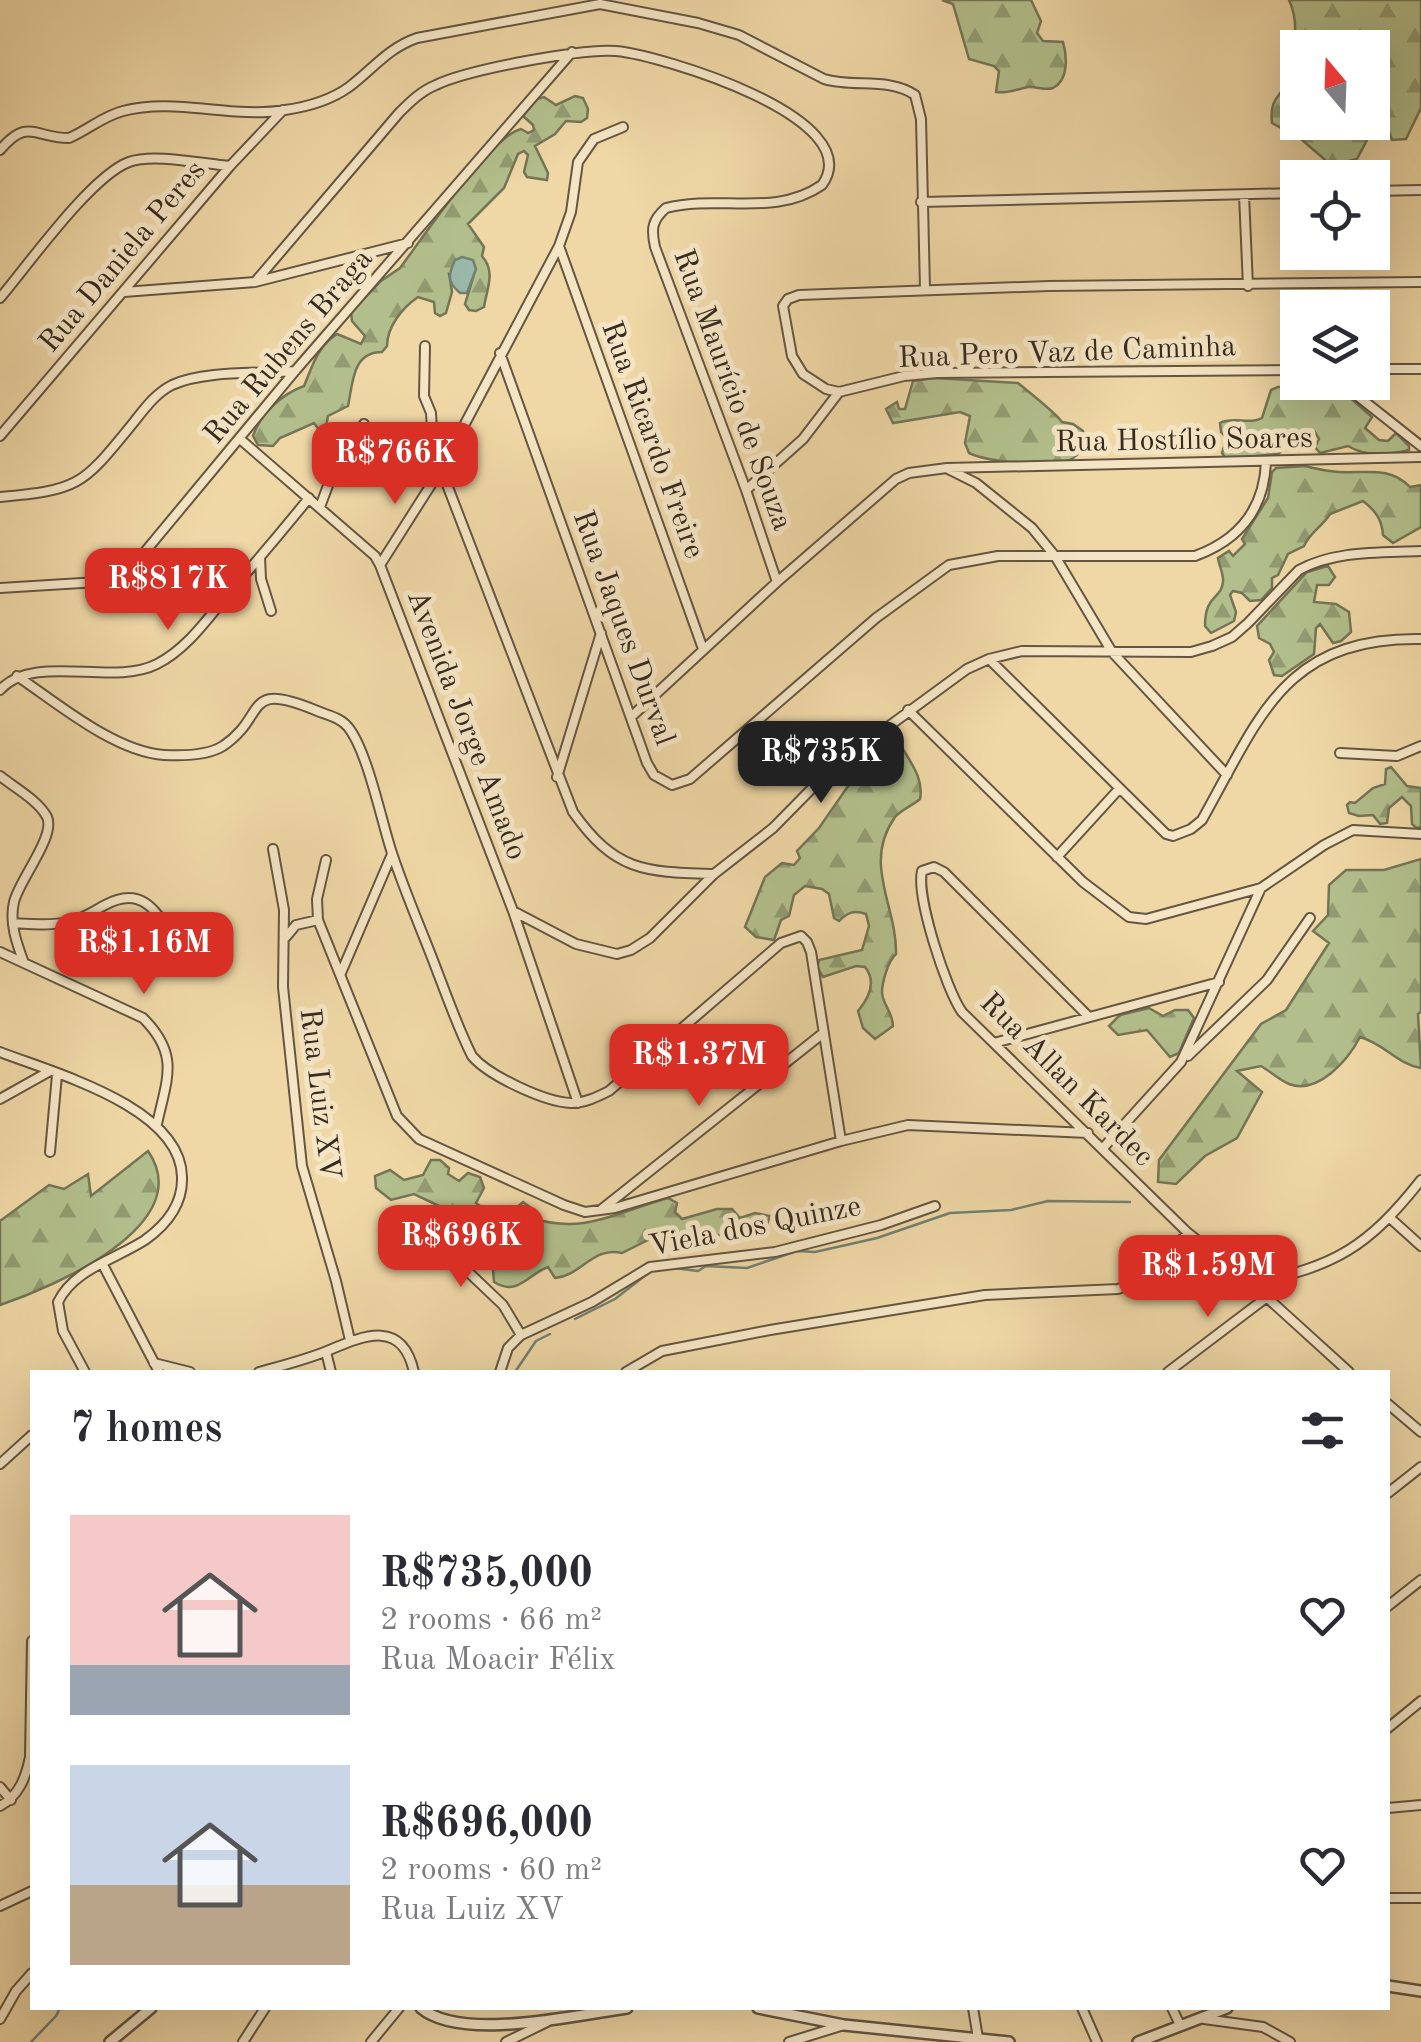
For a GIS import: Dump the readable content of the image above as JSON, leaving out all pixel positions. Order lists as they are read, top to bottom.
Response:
{
  "streets": {
    "street": [
      "Rua Daniela Peres",
      "Rua Rubens Braga",
      "Rua Pero Vaz de Caminha",
      "Rua Maurício de Souza",
      "Rua Ricardo Freire",
      "Rua Hostílio Soares",
      "Rua Jaques Durval",
      "Avenida Jorge Amado",
      "Rua Allan Kardec",
      "Rua Luiz XV",
      "Viela dos Quinze"
    ]
  },
  "crossings": [
    ["Rua Rubens Braga", "Rua Maurício de Souza"],
    ["Rua Maurício de Souza", "Rua Hostílio Soares"],
    ["Rua Ricardo Freire", "Rua Hostílio Soares"],
    ["Rua Ricardo Freire", "Avenida Jorge Amado"],
    ["Rua Hostílio Soares", "Rua Jaques Durval"],
    ["Rua Jaques Durval", "Avenida Jorge Amado"]
  ],
  "north": "top",
  "page": {
    "price": [
      "R$766K",
      "R$817K",
      "R$735K",
      "R$1.16M",
      "R$1.37M",
      "R$696K",
      "R$1.59M"
    ],
    "heading": "7 homes",
    "list": [
      {
        "name": "R$735,000",
        "note": "2 rooms · 66 m² · Rua Moacir Félix"
      },
      {
        "name": "R$696,000",
        "note": "2 rooms · 60 m² · Rua Luiz XV"
      }
    ]
  }
}
